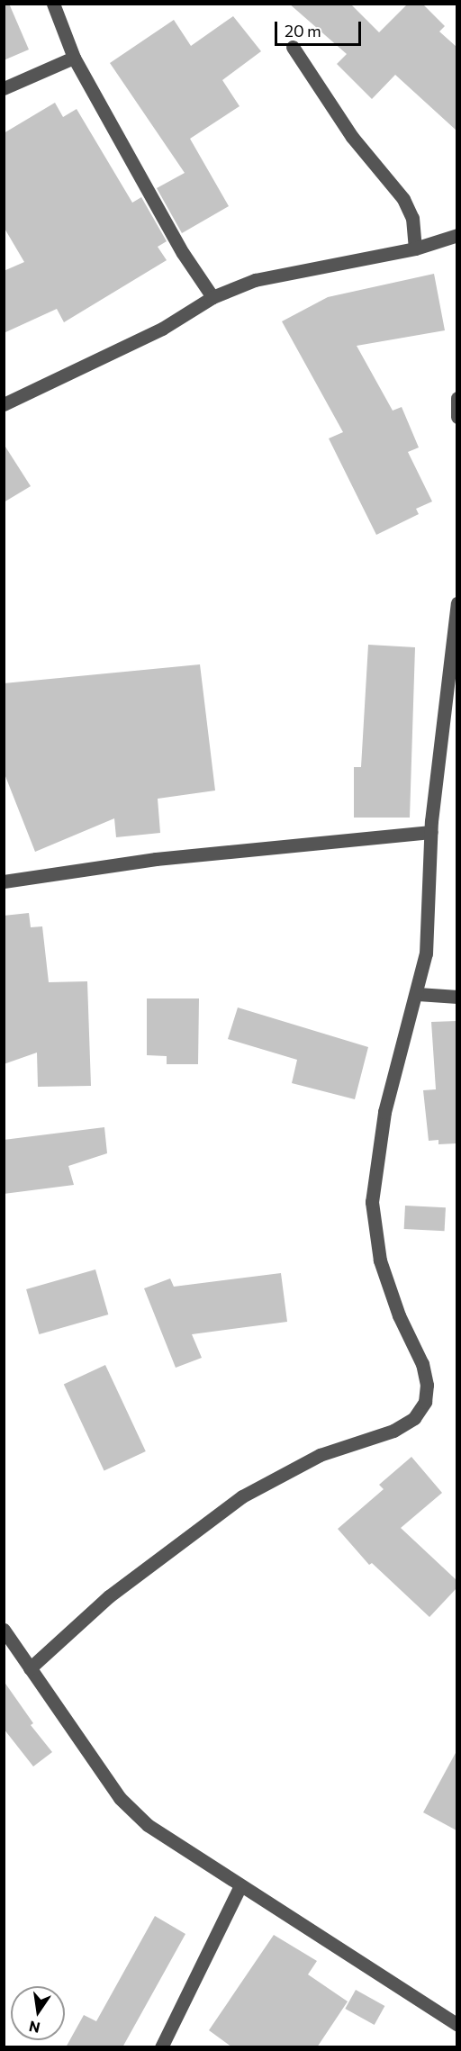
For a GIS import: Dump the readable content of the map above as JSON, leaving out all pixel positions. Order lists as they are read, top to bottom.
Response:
{
  "scale_bar": "20 m",
  "north": "bottom"
}
